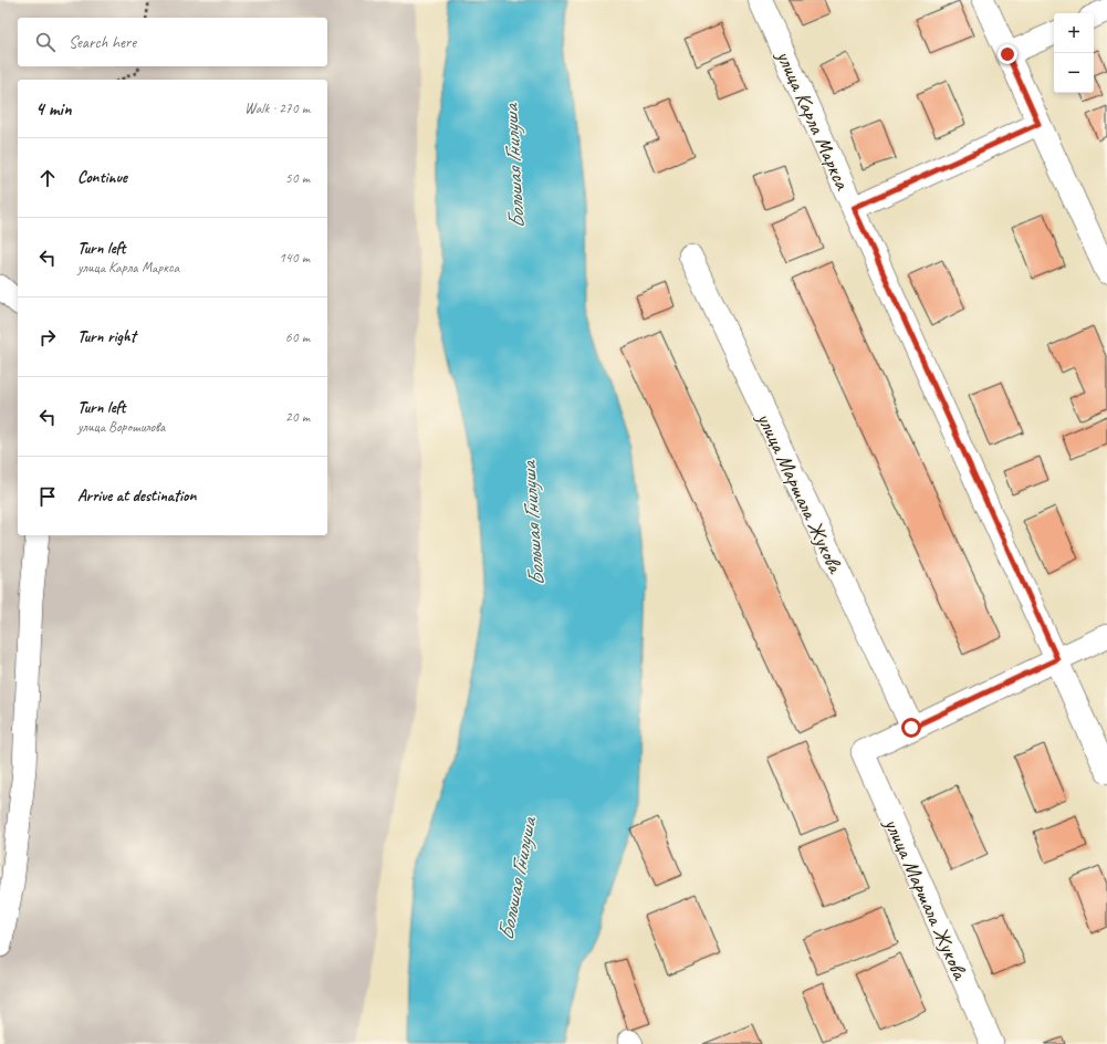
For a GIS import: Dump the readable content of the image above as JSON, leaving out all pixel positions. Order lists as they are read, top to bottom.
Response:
{
  "streets": {
    "street": ["улица Карла Маркса", "улица Маршала Жукова"]
  },
  "water": ["Большая Гнилуша"],
  "page": {
    "map_buttons": ["+", "−"],
    "search": "Search here",
    "heading": ["4 min", "Walk · 270 m"],
    "list": [
      ["Continue", "50 m"],
      ["Turn left", "улица Карла Маркса", "140 m"],
      ["Turn right", "60 m"],
      ["Turn left", "улица Ворошилова", "20 m"],
      "Arrive at destination"
    ]
  }
}
